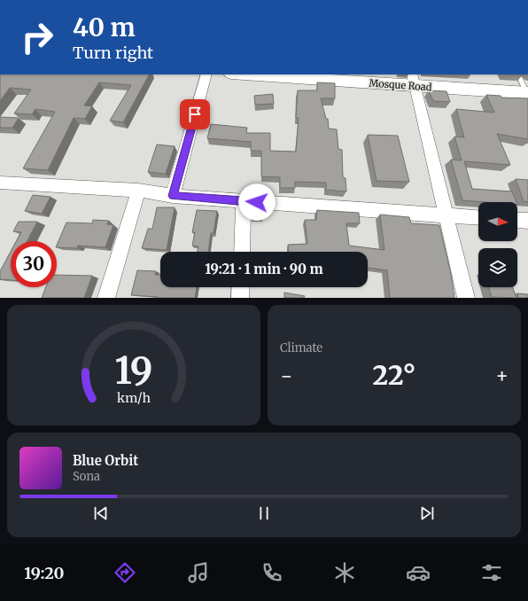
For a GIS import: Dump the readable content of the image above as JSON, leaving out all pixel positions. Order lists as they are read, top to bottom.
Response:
{
  "streets": {
    "street": ["Mosque Road"]
  },
  "north": "right",
  "page": {
    "turn": ["40 m", "Turn right"],
    "limit": "30",
    "trip": "19:21 · 1 min · 90 m",
    "tile": "Climate",
    "heat": ["−", "22°", "+"],
    "song": ["Blue Orbit", "Sona"],
    "tabs": "19:20",
    "gauge": ["19", "km/h"]
  }
}
